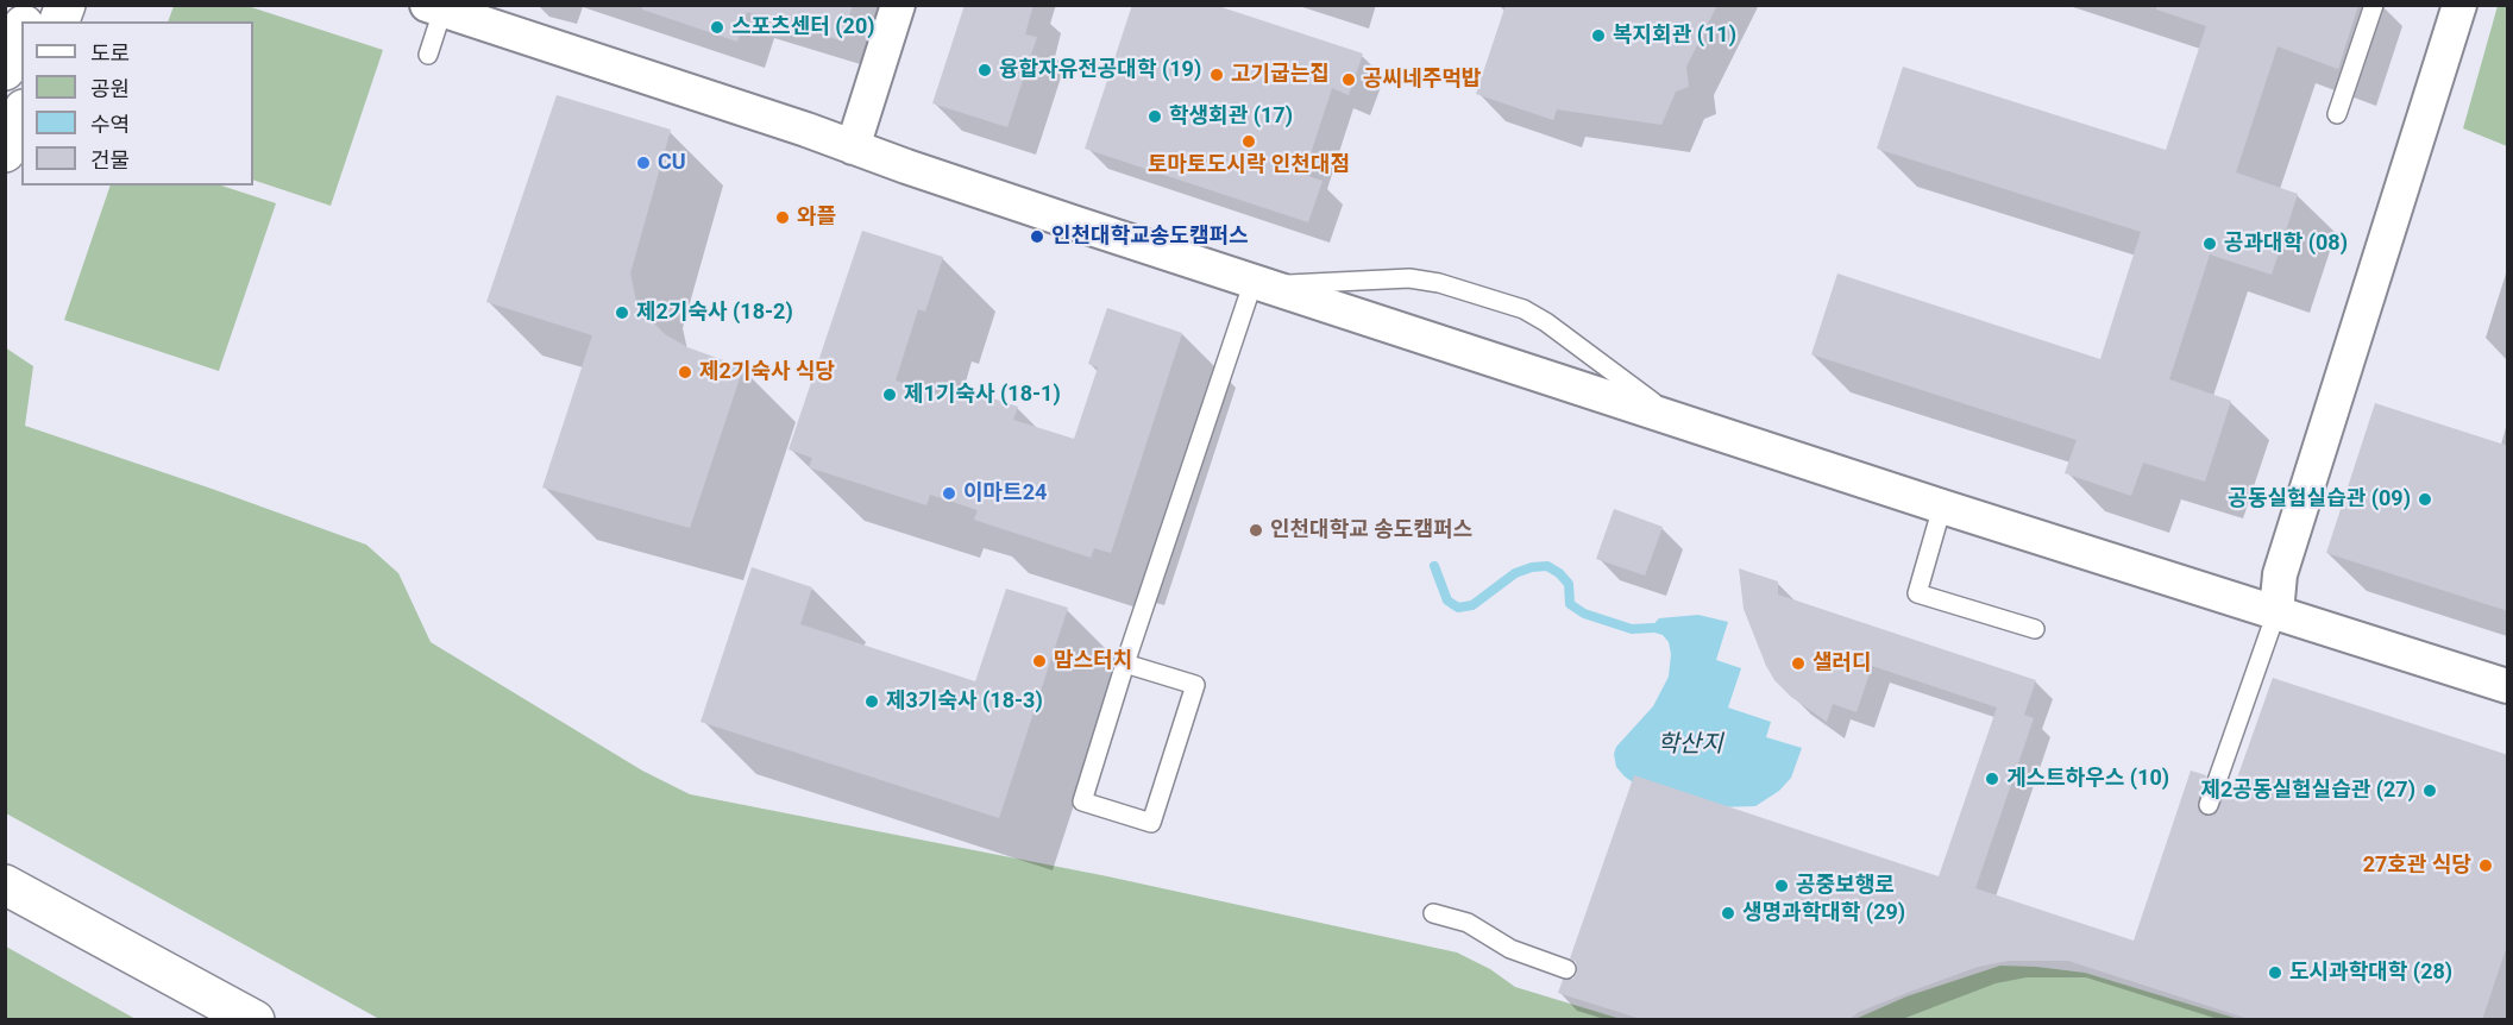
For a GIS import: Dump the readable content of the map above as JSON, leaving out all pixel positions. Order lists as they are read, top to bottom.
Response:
{
  "water": ["학산지"],
  "places": [
    "스포츠센터 (20)",
    "복지회관 (11)",
    "융합자유전공대학 (19)",
    "고기굽는집",
    "공씨네주먹밥",
    "학생회관 (17)",
    "토마토도시락 인천대점",
    "CU",
    "와플",
    "인천대학교송도캠퍼스",
    "공과대학 (08)",
    "제2기숙사 (18-2)",
    "제2기숙사 식당",
    "제1기숙사 (18-1)",
    "이마트24",
    "공동실험실습관 (09)",
    "인천대학교 송도캠퍼스",
    "맘스터치",
    "샐러디",
    "제3기숙사 (18-3)",
    "게스트하우스 (10)",
    "제2공동실험실습관 (27)",
    "27호관 식당",
    "공중보행로",
    "생명과학대학 (29)",
    "도시과학대학 (28)"
  ],
  "legend": [
    "도로",
    "공원",
    "수역",
    "건물"
  ]
}
